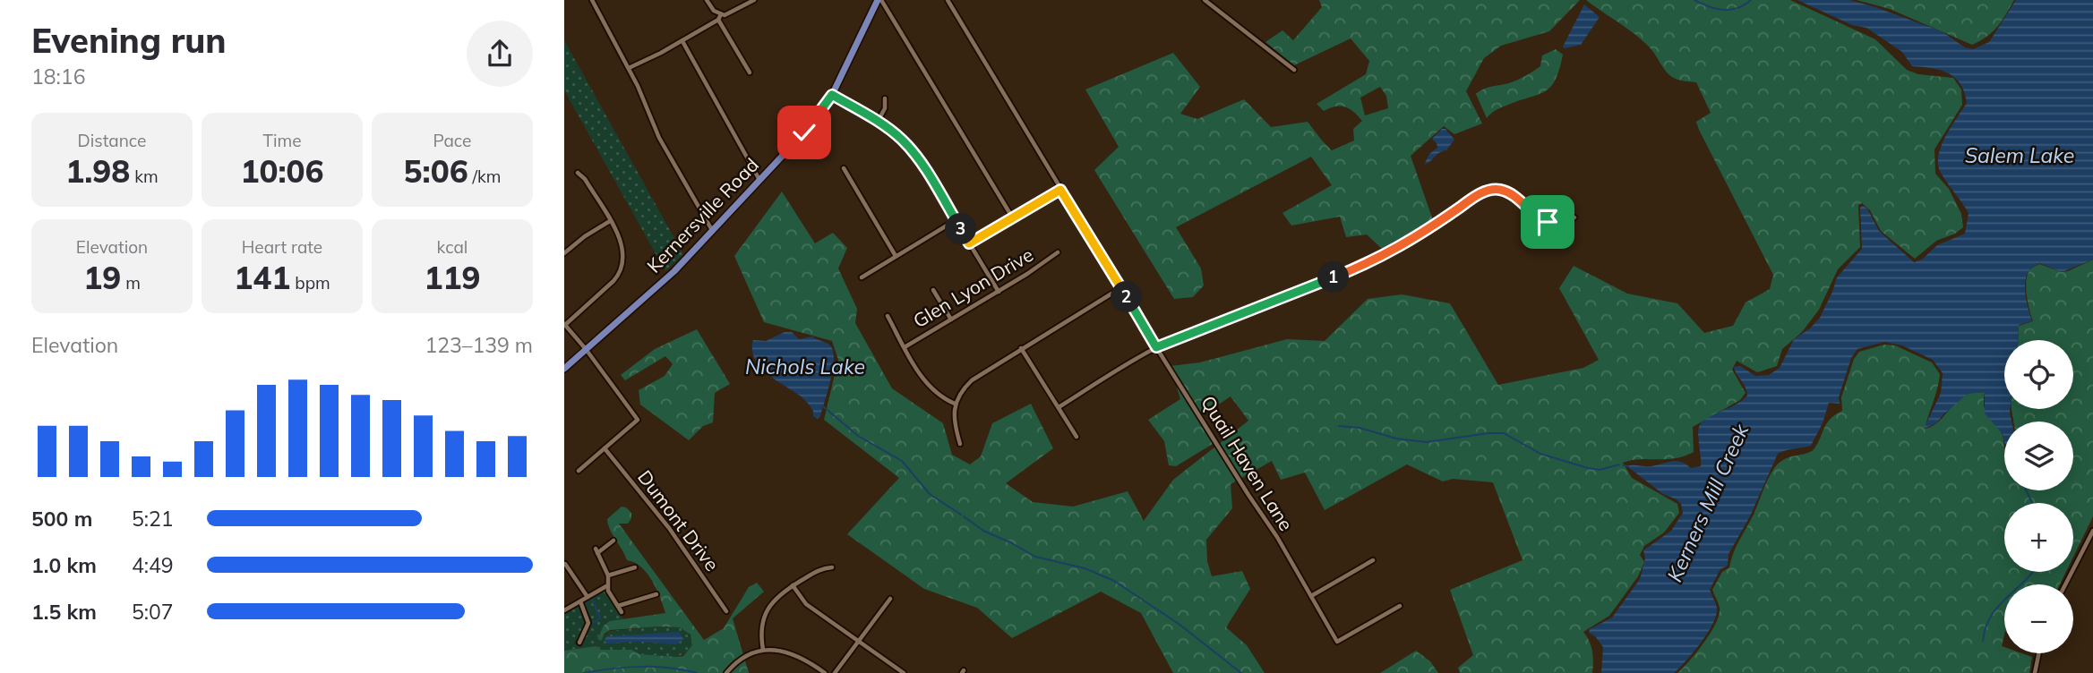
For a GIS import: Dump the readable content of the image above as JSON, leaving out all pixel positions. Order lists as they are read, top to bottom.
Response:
{
  "streets": {
    "main road": ["Kernersville Road"],
    "street": ["Glen Lyon Drive", "Quail Haven Lane", "Dumont Drive"]
  },
  "water": ["Salem Lake", "Nichols Lake", "Kerners Mill Creek"],
  "page": {
    "heading": ["Evening run", "18:16"],
    "stats": [
      ["Distance", "1.98 km"],
      ["Time", "10:06"],
      ["Pace", "5:06 /km"],
      ["Elevation", "19 m"],
      ["Heart rate", "141 bpm"],
      ["kcal", "119"]
    ],
    "pins": ["3", "1", "2"],
    "chart": ["Elevation", "123–139 m"],
    "map_buttons": ["+", "−"],
    "list": [
      {
        "name": "500 m",
        "note": "5:21"
      },
      {
        "name": "1.0 km",
        "note": "4:49"
      },
      {
        "name": "1.5 km",
        "note": "5:07"
      }
    ]
  }
}
